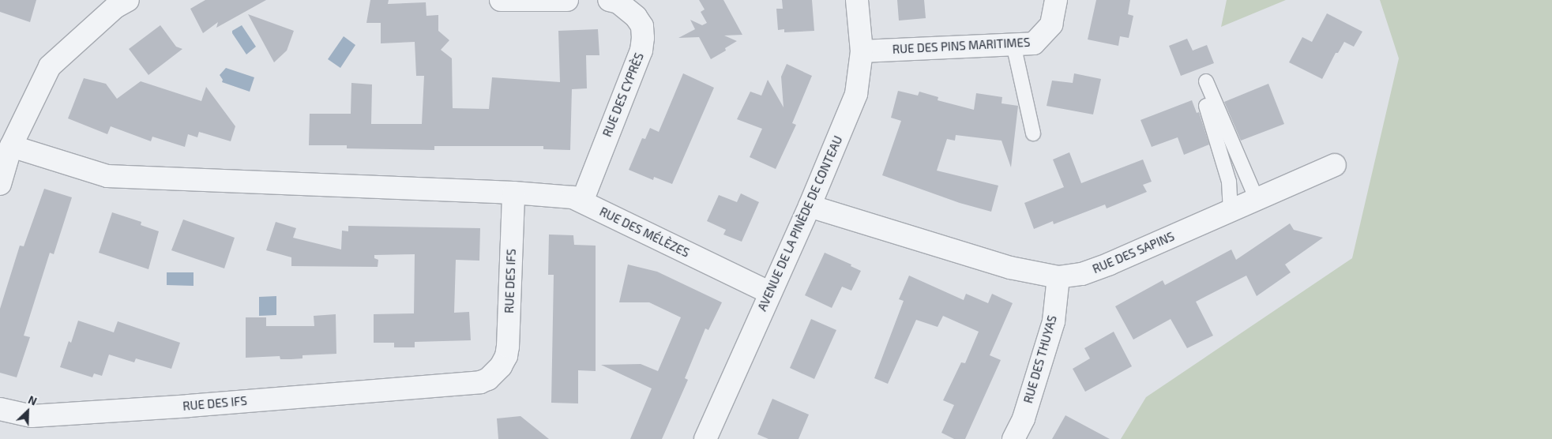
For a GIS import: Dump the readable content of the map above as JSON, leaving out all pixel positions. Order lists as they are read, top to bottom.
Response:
{
  "streets": {
    "street": [
      "RUE DES PINS MARITIMES",
      "RUE DES CYPRÈS",
      "AVENUE DE LA PINÈDE DE CONTEAU",
      "RUE DES MÉLÈZES",
      "RUE DES SAPINS",
      "RUE DES IFS",
      "RUE DES THUYAS"
    ]
  },
  "crossings": [
    ["RUE DES PINS MARITIMES", "AVENUE DE LA PINÈDE DE CONTEAU"],
    ["RUE DES CYPRÈS", "RUE DES MÉLÈZES"],
    ["AVENUE DE LA PINÈDE DE CONTEAU", "RUE DES MÉLÈZES"],
    ["AVENUE DE LA PINÈDE DE CONTEAU", "RUE DES SAPINS"],
    ["RUE DES MÉLÈZES", "RUE DES IFS"],
    ["RUE DES SAPINS", "RUE DES THUYAS"]
  ],
  "north": "top right"
}
